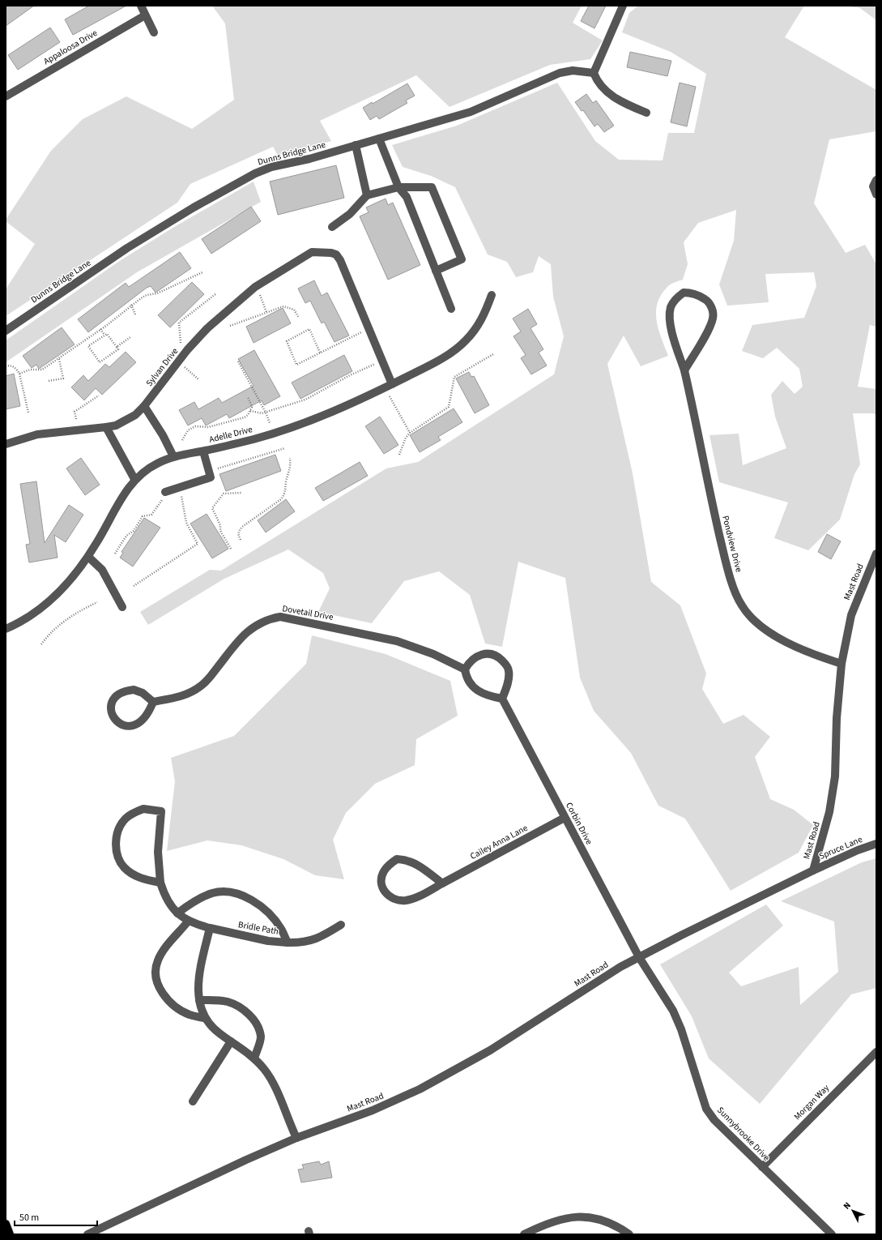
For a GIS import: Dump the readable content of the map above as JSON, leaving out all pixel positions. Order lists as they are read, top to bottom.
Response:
{
  "streets": {
    "street": [
      "Appaloosa Drive",
      "Dunns Bridge Lane",
      "Sylvan Drive",
      "Adelle Drive",
      "Pondview Drive",
      "Mast Road",
      "Dovetail Drive",
      "Corbin Drive",
      "Cailey Anna Lane",
      "Spruce Lane",
      "Bridle Path",
      "Morgan Way",
      "Sunnybrooke Drive"
    ]
  },
  "crossings": [
    ["Pondview Drive", "Mast Road"],
    ["Mast Road", "Corbin Drive"],
    ["Mast Road", "Spruce Lane"],
    ["Mast Road", "Sunnybrooke Drive"],
    ["Dovetail Drive", "Corbin Drive"],
    ["Corbin Drive", "Cailey Anna Lane"],
    ["Corbin Drive", "Sunnybrooke Drive"],
    ["Morgan Way", "Sunnybrooke Drive"]
  ],
  "scale_bar": "50 m",
  "north": "top left"
}
